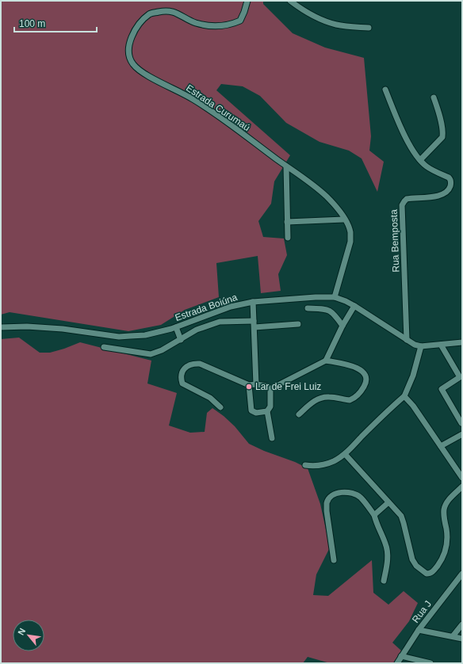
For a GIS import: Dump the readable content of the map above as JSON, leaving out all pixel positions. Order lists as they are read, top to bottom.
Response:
{
  "streets": {
    "street": [
      "Estrada Curumaú",
      "Rua Bemposta",
      "Estrada Boiúna",
      "Rua J"
    ]
  },
  "crossings": [
    ["Estrada Curumaú", "Estrada Boiúna"],
    ["Rua Bemposta", "Estrada Boiúna"]
  ],
  "places": ["Lar de Frei Luiz"],
  "scale_bar": "100 m",
  "north": "top left"
}
